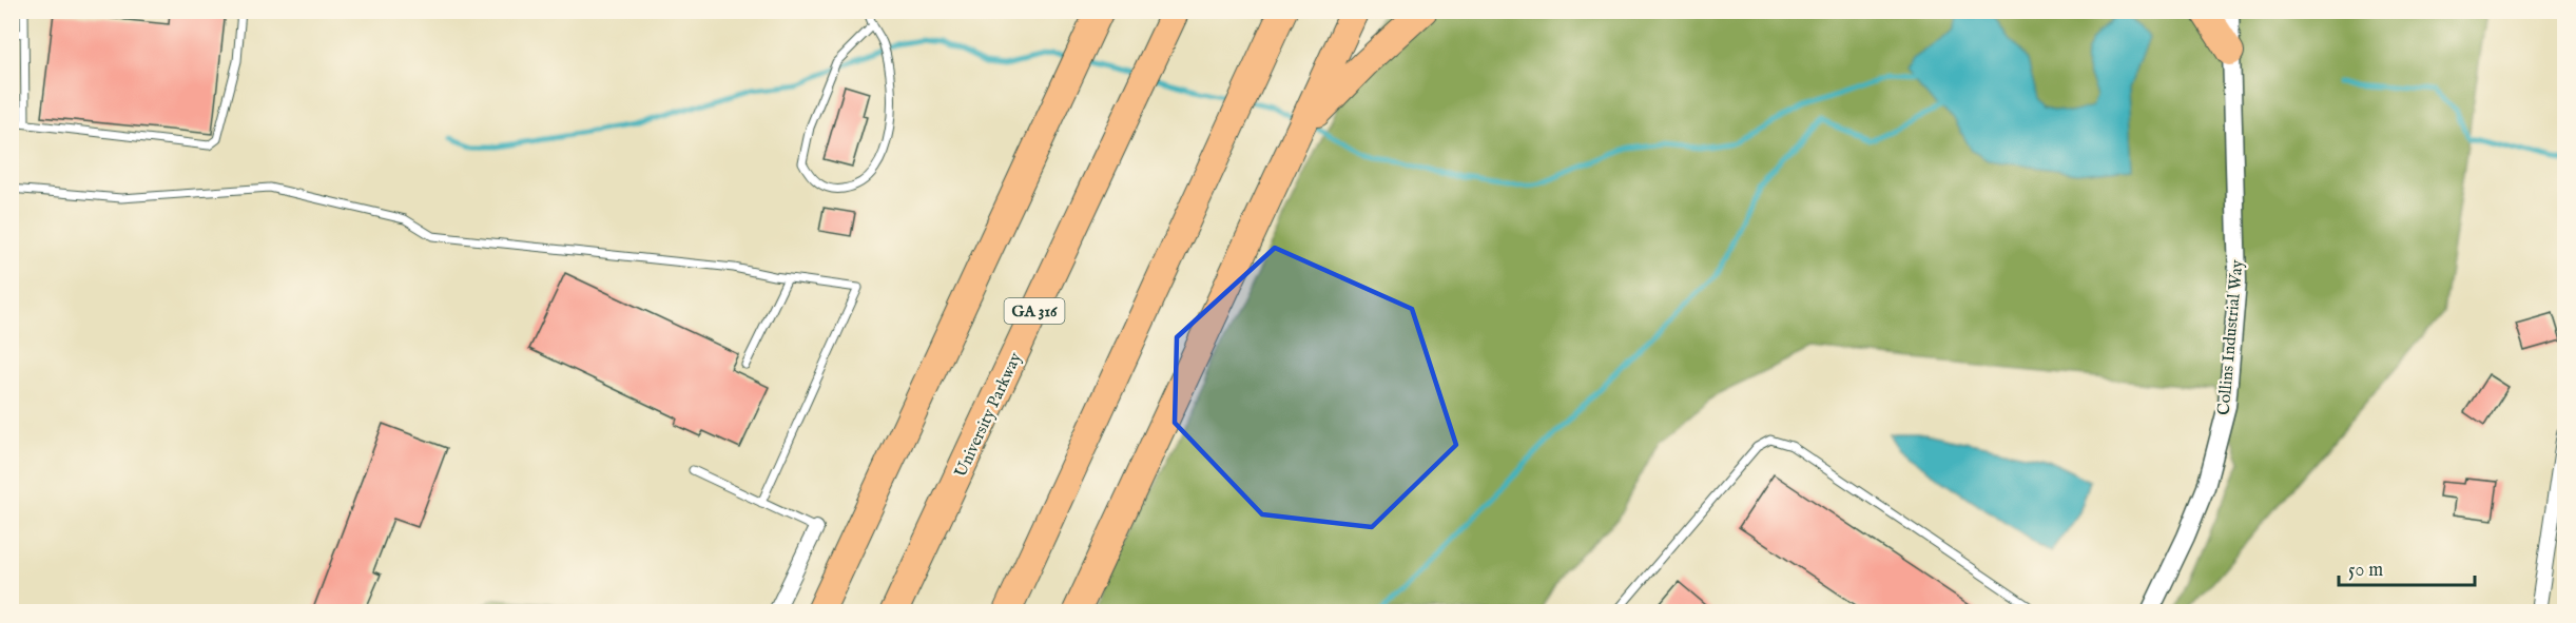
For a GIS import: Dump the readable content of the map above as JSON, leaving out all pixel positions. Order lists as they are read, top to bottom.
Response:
{
  "streets": {
    "highway": ["GA 316", "University Parkway"],
    "street": ["Collins Industrial Way"]
  },
  "scale_bar": "50 m"
}
